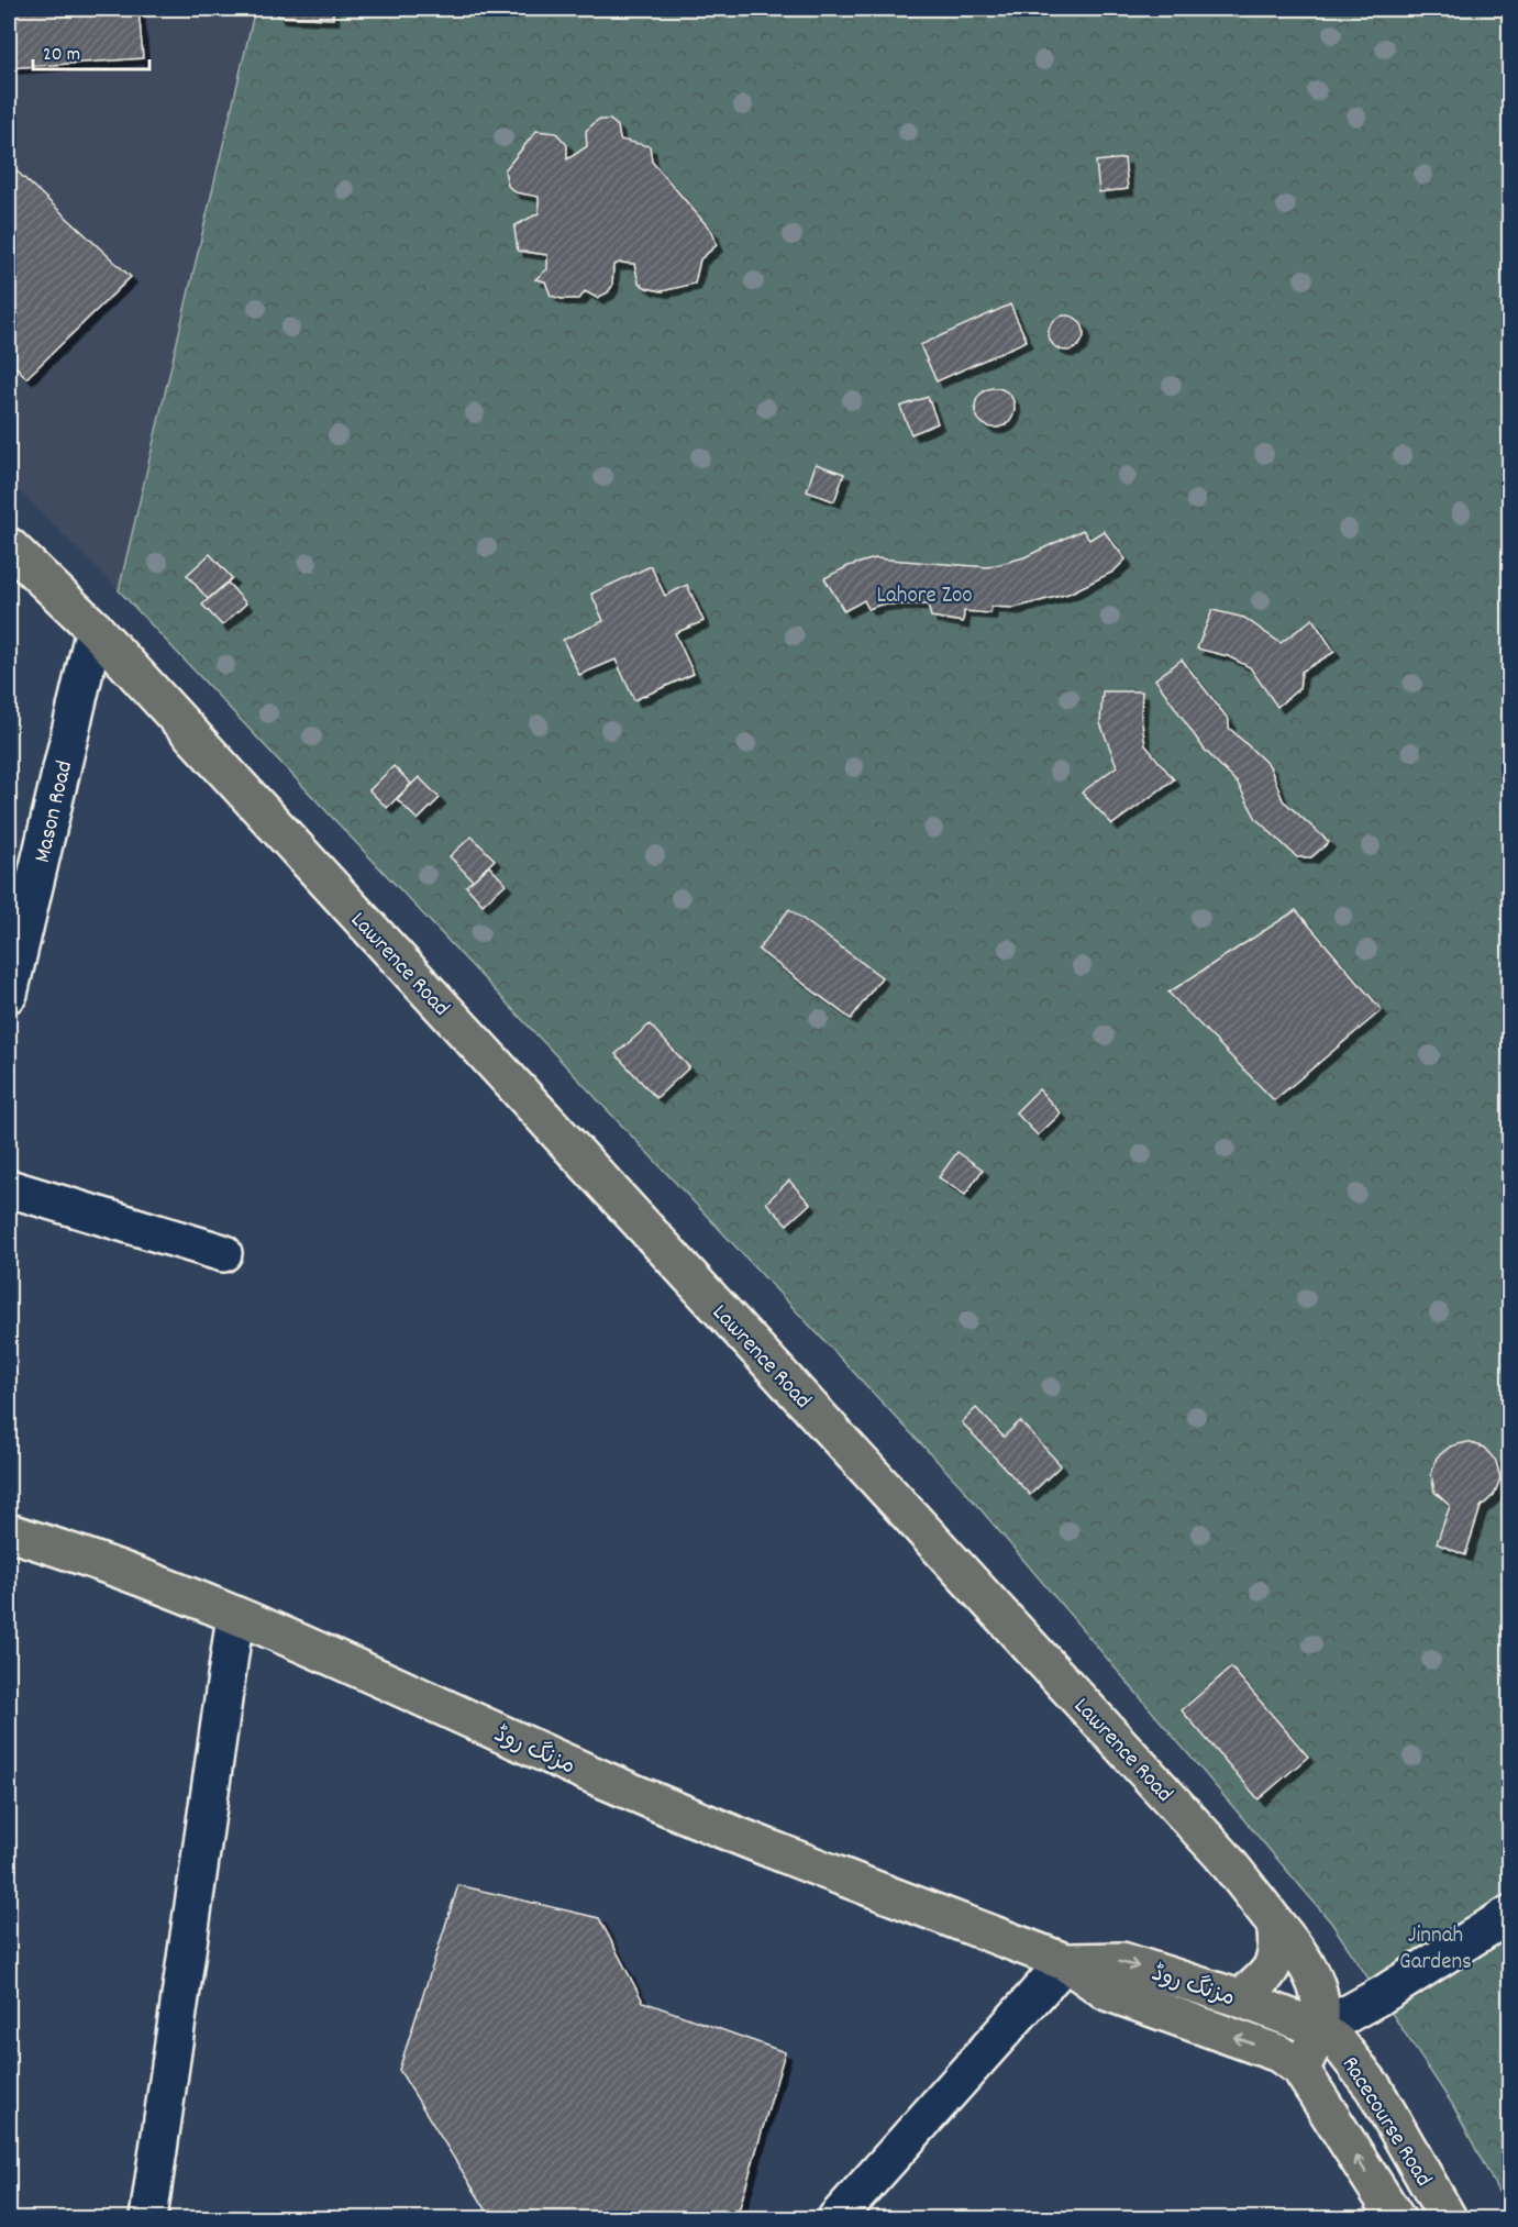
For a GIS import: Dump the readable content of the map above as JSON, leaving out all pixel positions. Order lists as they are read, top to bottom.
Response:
{
  "streets": {
    "main road": ["Lawrence Road", "مزنگ روڈ", "Racecourse Road"],
    "street": ["Mason Road"]
  },
  "crossings": [
    ["Mason Road", "Lawrence Road"],
    ["Lawrence Road", "مزنگ روڈ"],
    ["Lawrence Road", "Racecourse Road"],
    ["مزنگ روڈ", "Racecourse Road"]
  ],
  "parks": ["Lahore Zoo", "Jinnah Gardens"],
  "scale_bar": "20 m"
}
